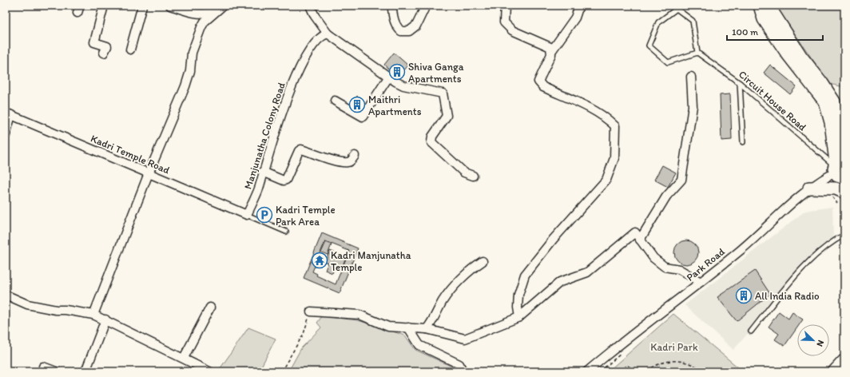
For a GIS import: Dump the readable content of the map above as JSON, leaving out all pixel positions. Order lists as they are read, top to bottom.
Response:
{
  "streets": {
    "street": ["Manjunatha Colony Road", "Kadri Temple Road", "Park Road"],
    "lane": ["Circuit House Road"]
  },
  "crossings": [
    ["Circuit House Road", "Park Road"],
    ["Manjunatha Colony Road", "Kadri Temple Road"]
  ],
  "parks": ["Kadri Park"],
  "places": {
    "building": ["Shiva Ganga Apartments", "Maithri Apartments", "All India Radio"],
    "parking": ["Kadri Temple Park Area"],
    "temple": ["Kadri Manjunatha Temple"]
  },
  "scale_bar": "100 m",
  "north": "bottom right"
}
